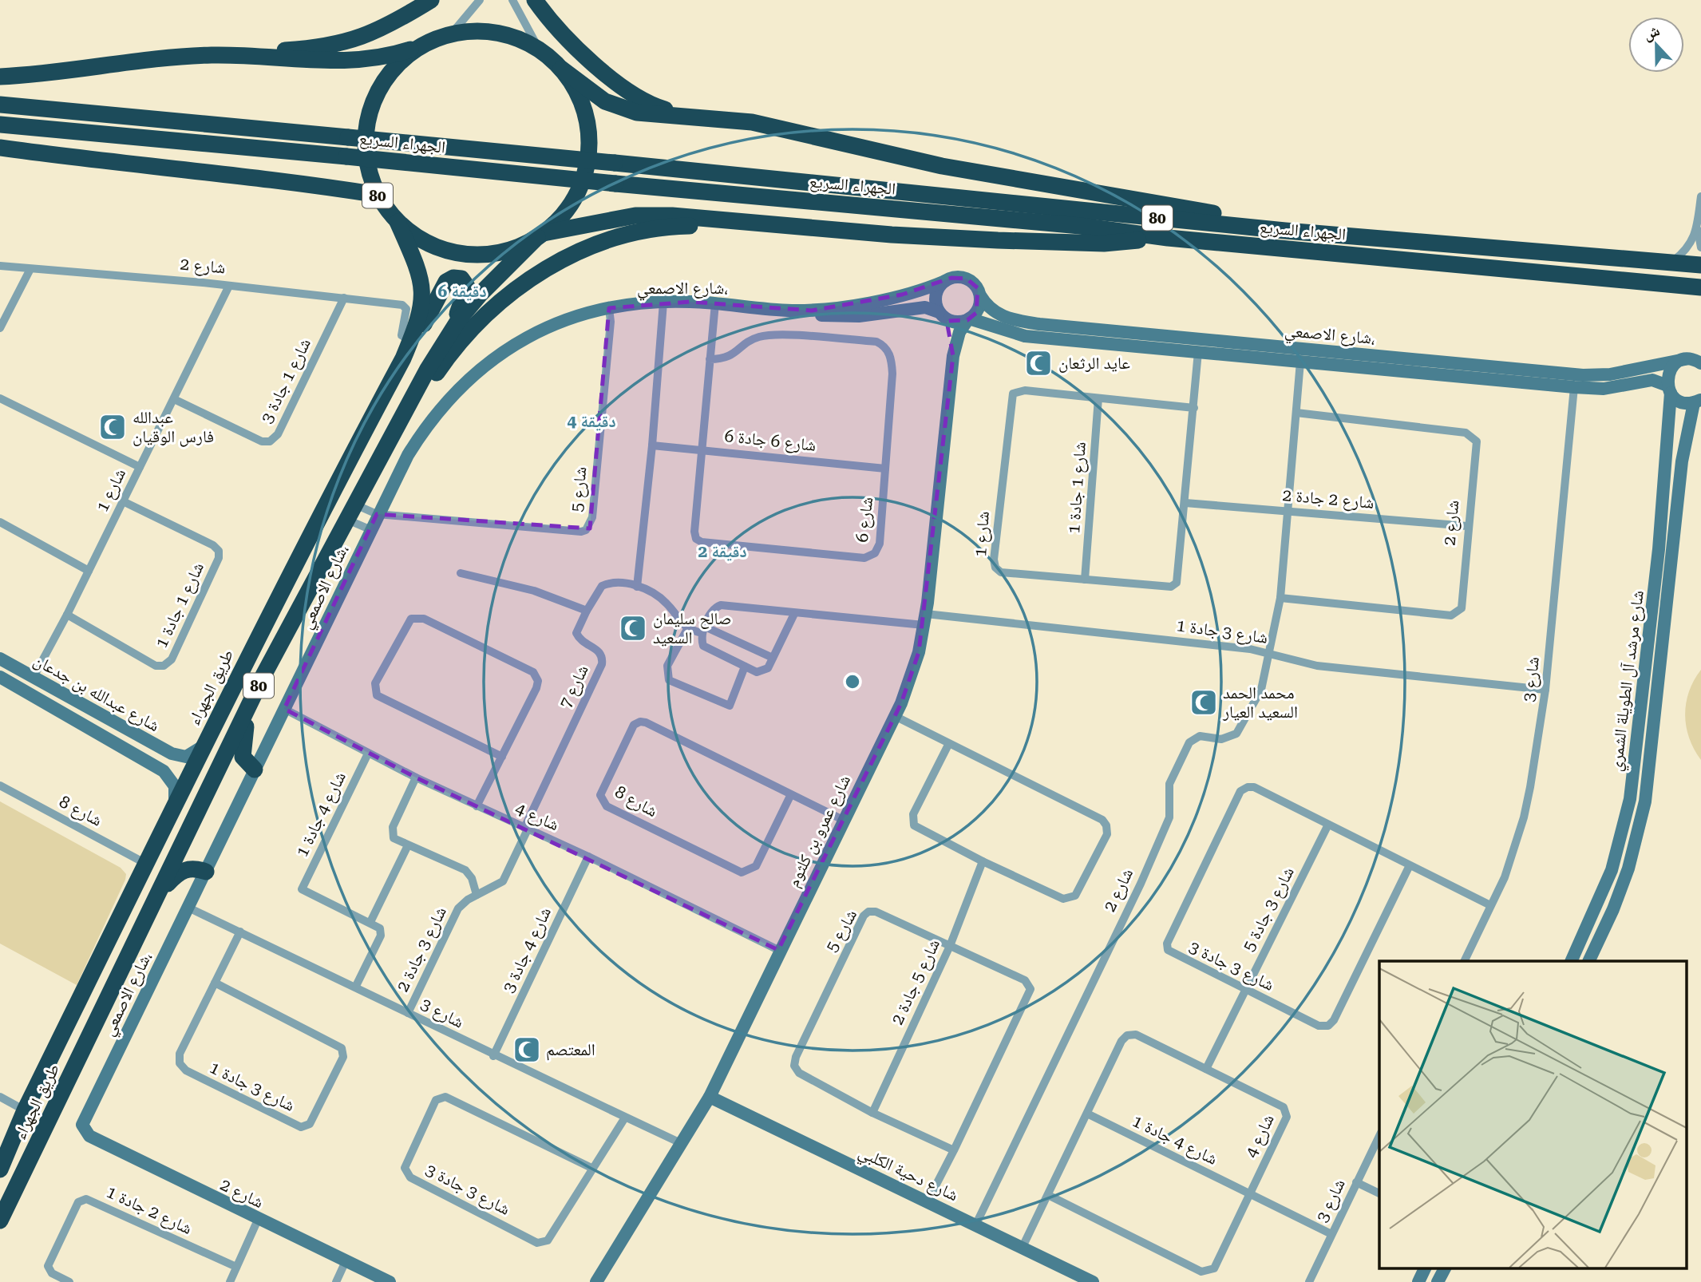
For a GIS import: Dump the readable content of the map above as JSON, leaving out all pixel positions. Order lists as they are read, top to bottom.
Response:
{
  "streets": {
    "highway": ["الجهراء السريع", "80", "طريق الجهراء"],
    "street": [
      "شارع 2",
      "شارع الاصمعي،",
      "شارع 1 جادة 3",
      "شارع 6 جادة 6",
      "شارع 1 جادة 1",
      "شارع 5",
      "شارع 1",
      "شارع 2 جادة 2",
      "شارع 6",
      "شارع 3 جادة 1",
      "شارع 3",
      "شارع مرشد آل الطويلة الشمري",
      "شارع 7",
      "شارع عبدالله بن جدعان",
      "شارع 8",
      "شارع 4 جادة 1",
      "شارع 4",
      "شارع عمرو بن كلثوم",
      "شارع 3 جادة 5",
      "شارع 3 جادة 2",
      "شارع 4 جادة 3",
      "شارع 3 جادة 3",
      "شارع 5 جادة 2",
      "شارع دحية الكلبي",
      "شارع 2 جادة 1"
    ]
  },
  "crossings": [
    ["80", "طريق الجهراء"],
    ["شارع 2", "شارع الاصمعي،"],
    ["شارع 2", "شارع 1 جادة 3"],
    ["شارع 2", "شارع 1"],
    ["شارع 2", "شارع 2 جادة 2"],
    ["شارع 2", "شارع 3 جادة 1"],
    ["شارع 2", "طريق الجهراء"],
    ["شارع 2", "شارع دحية الكلبي"],
    ["شارع الاصمعي،", "شارع 5"],
    ["شارع الاصمعي،", "شارع 1"],
    ["شارع الاصمعي،", "شارع 6"],
    ["شارع الاصمعي،", "شارع 3"],
    ["شارع الاصمعي،", "شارع مرشد آل الطويلة الشمري"],
    ["شارع الاصمعي،", "شارع 4"],
    ["شارع الاصمعي،", "شارع عمرو بن كلثوم"],
    ["شارع 1 جادة 3", "شارع 1"],
    ["شارع 6 جادة 6", "شارع 6"],
    ["شارع 1 جادة 1", "شارع 1"],
    ["شارع 5", "شارع 5 جادة 2"],
    ["شارع 5", "شارع دحية الكلبي"],
    ["شارع 1", "شارع 2 جادة 2"],
    ["شارع 1", "شارع عبدالله بن جدعان"],
    ["شارع 3 جادة 1", "شارع 3"],
    ["شارع 3 جادة 1", "شارع عمرو بن كلثوم"],
    ["شارع 3", "شارع 4 جادة 1"],
    ["شارع 3", "شارع عمرو بن كلثوم"],
    ["شارع 3", "شارع 3 جادة 2"],
    ["شارع 3", "شارع 4 جادة 3"],
    ["شارع 3", "شارع 3 جادة 3"],
    ["شارع 7", "شارع 4"],
    ["شارع 7", "شارع 3 جادة 2"],
    ["طريق الجهراء", "شارع عبدالله بن جدعان"],
    ["طريق الجهراء", "شارع 8"],
    ["شارع 8", "شارع عمرو بن كلثوم"],
    ["شارع 4 جادة 1", "شارع 4"],
    ["شارع 4", "شارع عمرو بن كلثوم"],
    ["شارع 4", "شارع 3 جادة 5"],
    ["شارع 4", "شارع 3 جادة 2"],
    ["شارع 4", "شارع 4 جادة 3"],
    ["شارع 4", "شارع دحية الكلبي"],
    ["شارع عمرو بن كلثوم", "شارع دحية الكلبي"],
    ["شارع 3 جادة 5", "شارع 3 جادة 3"]
  ],
  "places": {
    "mosque": [
      "عايد الرثعان",
      "عبدالله فارس الوقيان",
      "صالح سليمان السعيد",
      "محمد الحمد السعيد العيار",
      "المعتصم"
    ]
  },
  "north": "top",
  "rings": ["6 دقيقة", "4 دقيقة", "2 دقيقة"]
}
